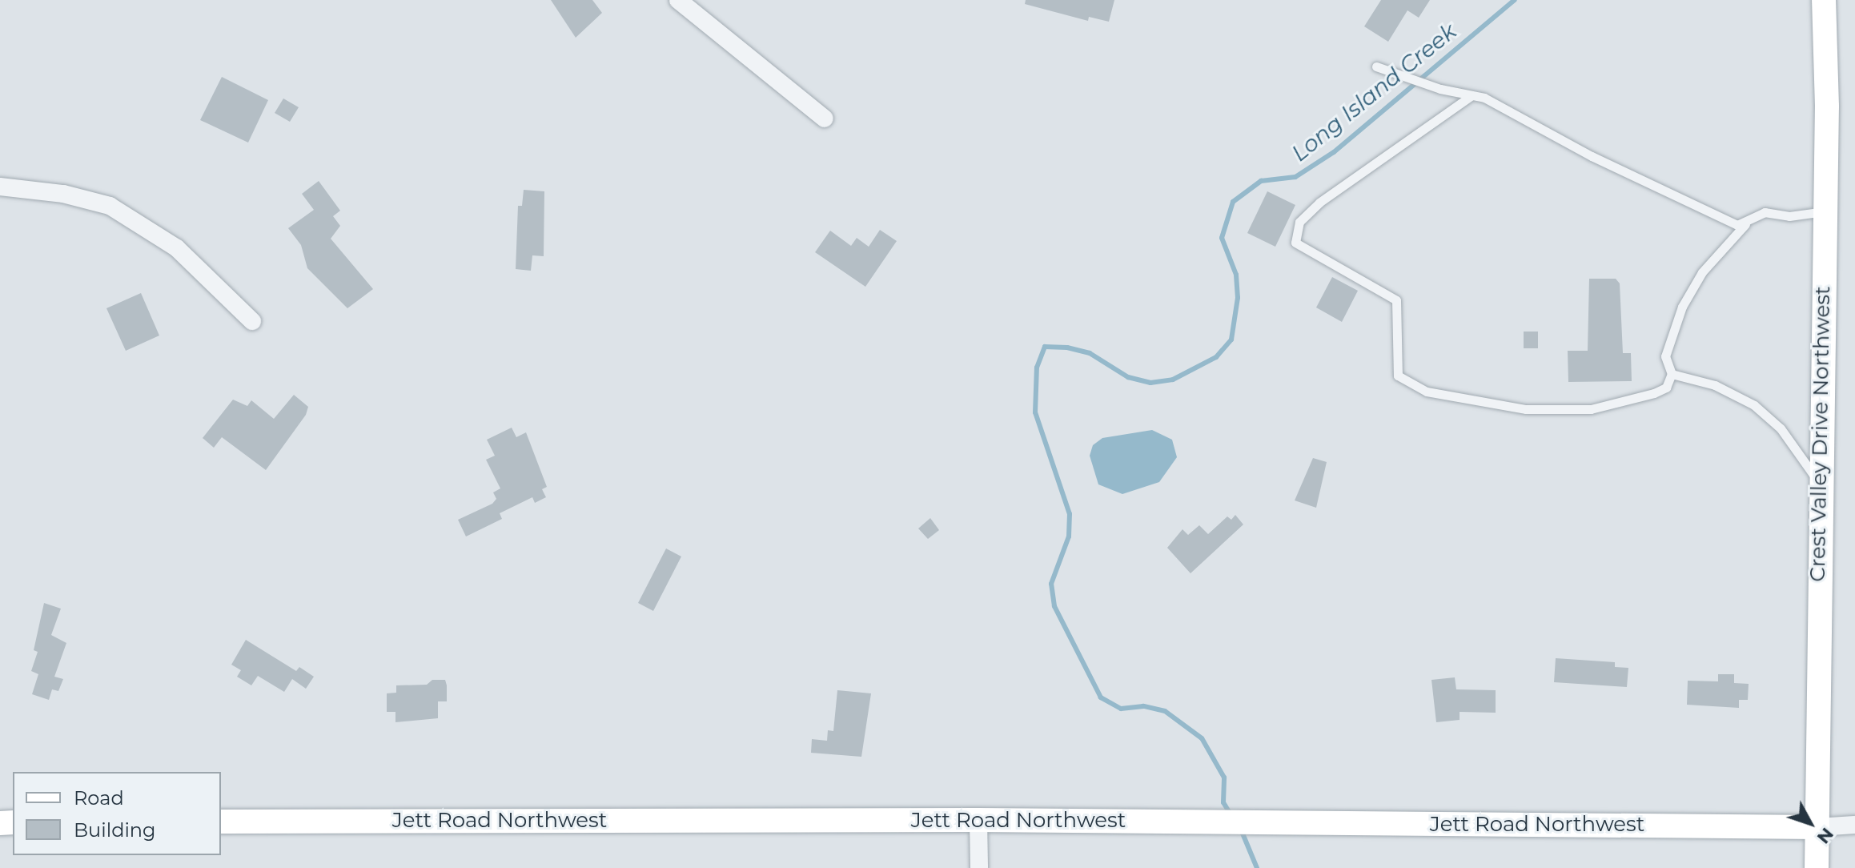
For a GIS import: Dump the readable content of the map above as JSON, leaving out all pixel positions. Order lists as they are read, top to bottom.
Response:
{
  "streets": {
    "street": ["Crest Valley Drive Northwest", "Jett Road Northwest"]
  },
  "crossings": [
    ["Crest Valley Drive Northwest", "Jett Road Northwest"]
  ],
  "water": ["Long Island Creek"],
  "legend": ["Road", "Building"],
  "north": "bottom right"
}
